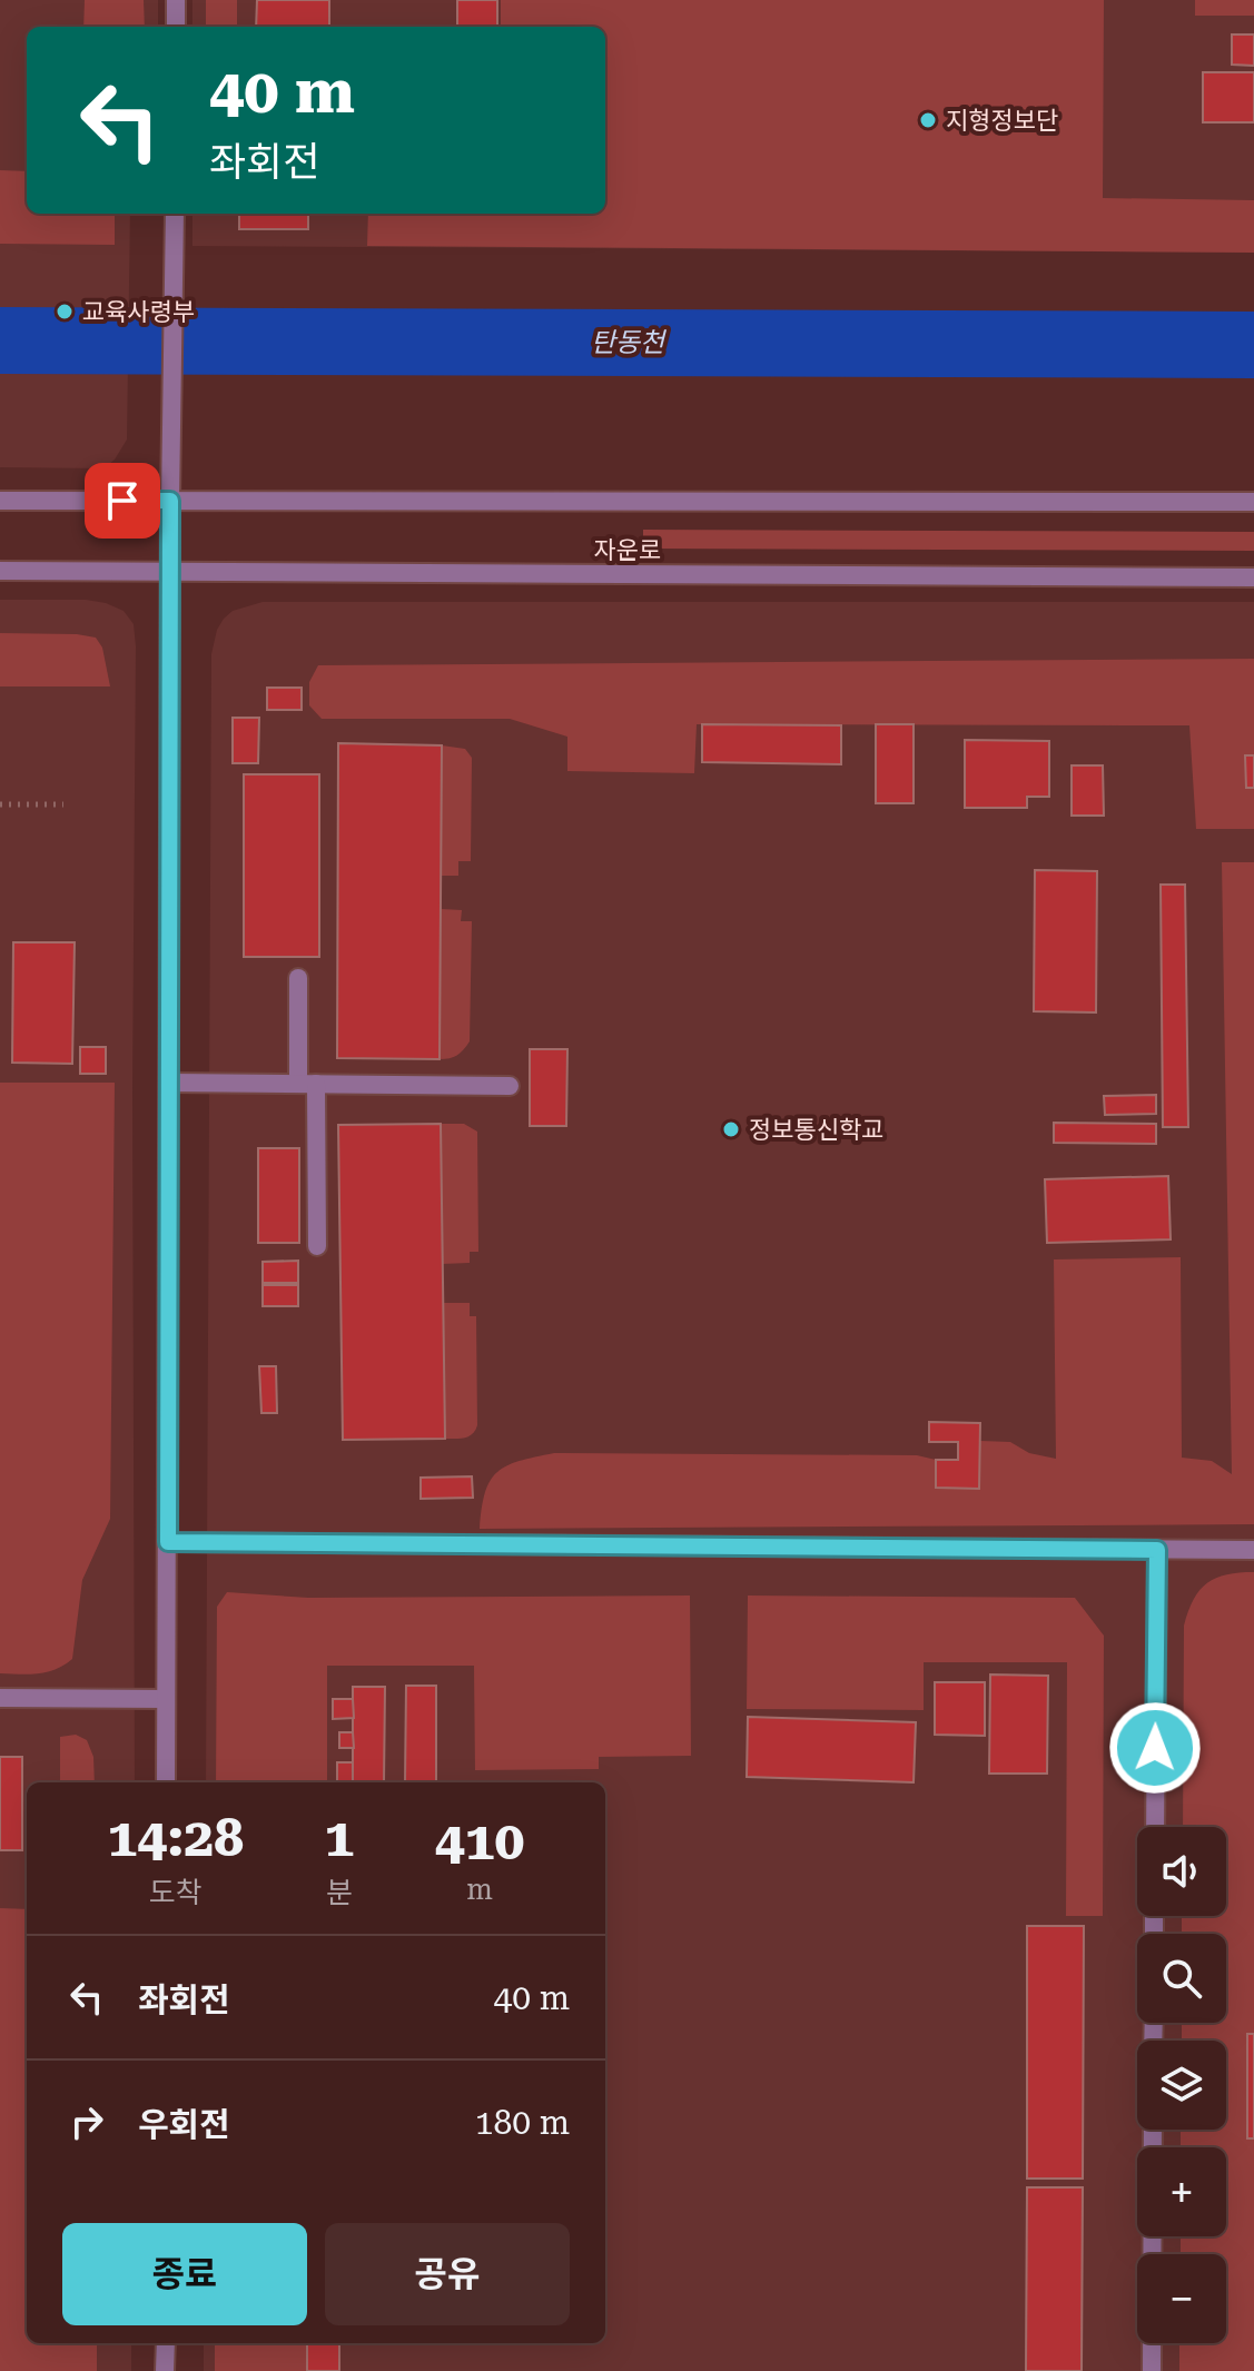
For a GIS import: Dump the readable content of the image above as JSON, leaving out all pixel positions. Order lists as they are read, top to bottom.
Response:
{
  "streets": {
    "street": ["자운로"]
  },
  "water": ["탄동천"],
  "places": ["지형정보단", "교육사령부", "정보통신학교"],
  "page": {
    "turn": ["40 m", "좌회전"],
    "eta": [
      "14:28",
      "도착",
      "1",
      "분",
      "410",
      "m"
    ],
    "map_buttons": ["+", "−"],
    "list": [
      {
        "name": "좌회전",
        "value": "40 m"
      },
      {
        "name": "우회전",
        "value": "180 m"
      }
    ],
    "buttons": ["종료", "공유"]
  }
}
